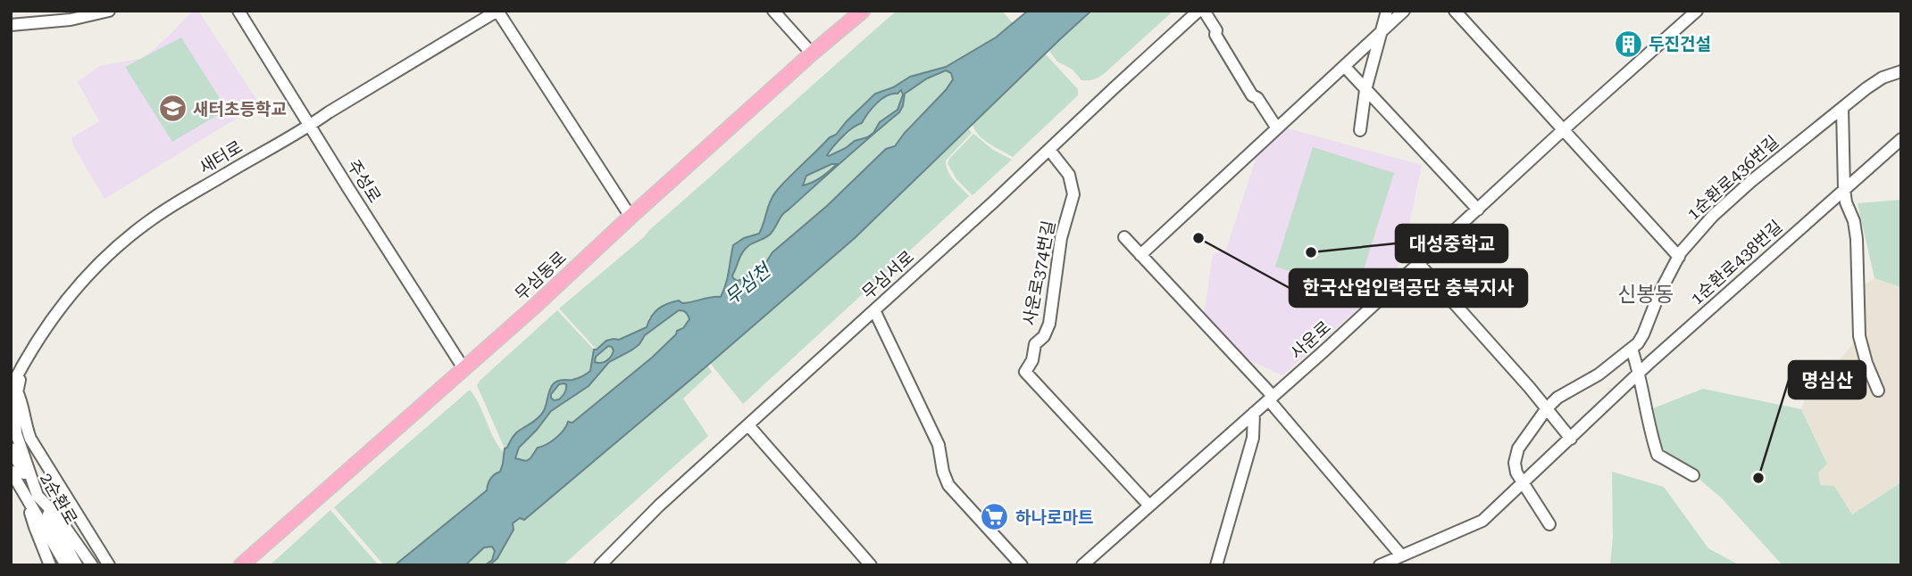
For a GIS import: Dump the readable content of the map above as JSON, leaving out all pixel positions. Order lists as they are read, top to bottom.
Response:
{
  "streets": {
    "main road": ["무심동로"],
    "street": [
      "새터로",
      "1순환로436번길",
      "주성로",
      "1순환로438번길",
      "사운로374번길",
      "무심서로",
      "사운로",
      "2순환로"
    ]
  },
  "crossings": [
    ["새터로", "주성로"],
    ["주성로", "무심동로"],
    ["사운로374번길", "무심서로"],
    ["사운로374번길", "사운로"]
  ],
  "districts": ["신봉동"],
  "water": ["무심천"],
  "places": {
    "building": ["두진건설"],
    "school or university": ["새터초등학교"],
    "other": ["한국산업인력공단 충북지사", "대성중학교", "명심산"],
    "supermarket": ["하나로마트"]
  }
}
